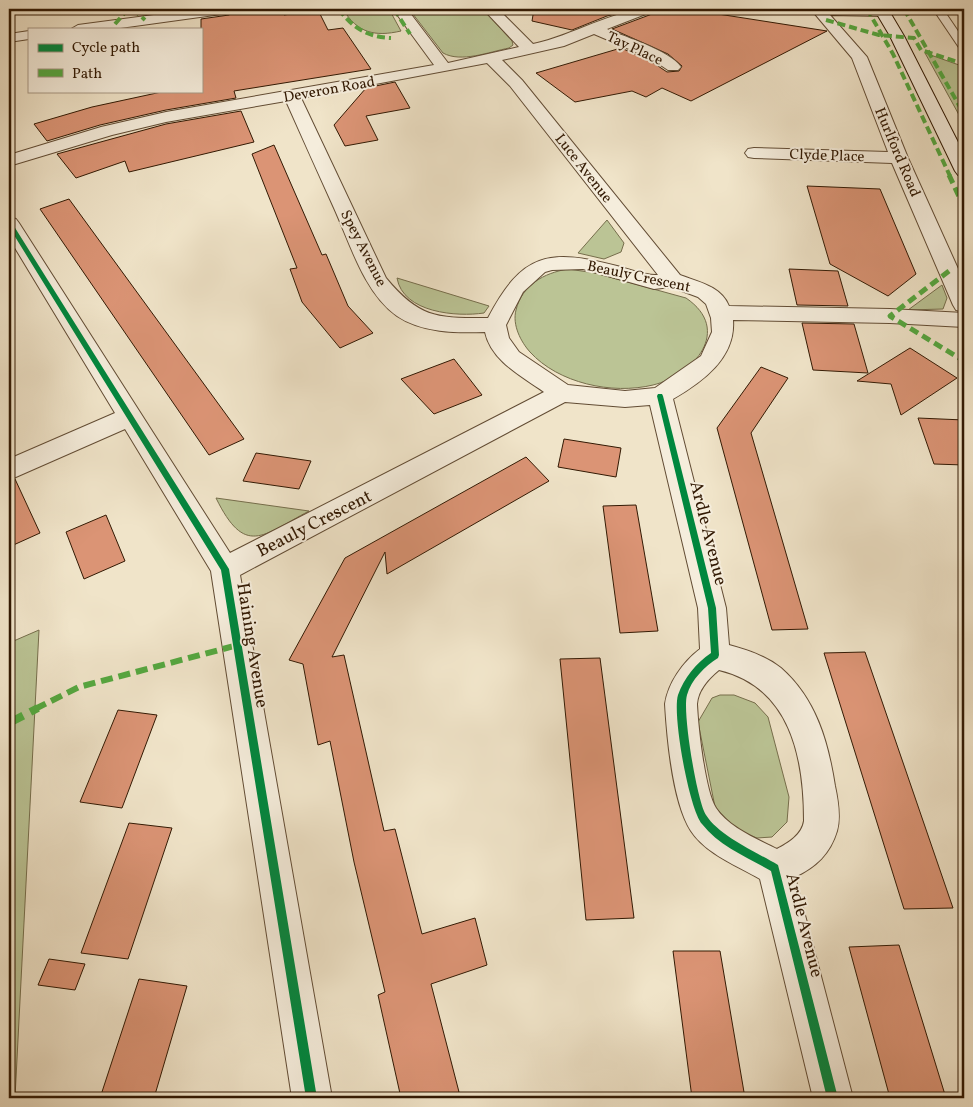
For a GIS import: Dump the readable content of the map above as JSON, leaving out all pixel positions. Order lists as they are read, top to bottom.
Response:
{
  "streets": {
    "street": [
      "Tay Place",
      "Deveron Road",
      "Hurlford Road",
      "Clyde Place",
      "Luce Avenue",
      "Spey Avenue",
      "Beauly Crescent",
      "Ardle Avenue",
      "Haining Avenue"
    ]
  },
  "crossings": [
    ["Tay Place", "Deveron Road"],
    ["Deveron Road", "Luce Avenue"],
    ["Deveron Road", "Spey Avenue"],
    ["Hurlford Road", "Clyde Place"],
    ["Luce Avenue", "Beauly Crescent"],
    ["Spey Avenue", "Beauly Crescent"],
    ["Beauly Crescent", "Haining Avenue"]
  ],
  "legend": ["Cycle path", "Path"]
}
